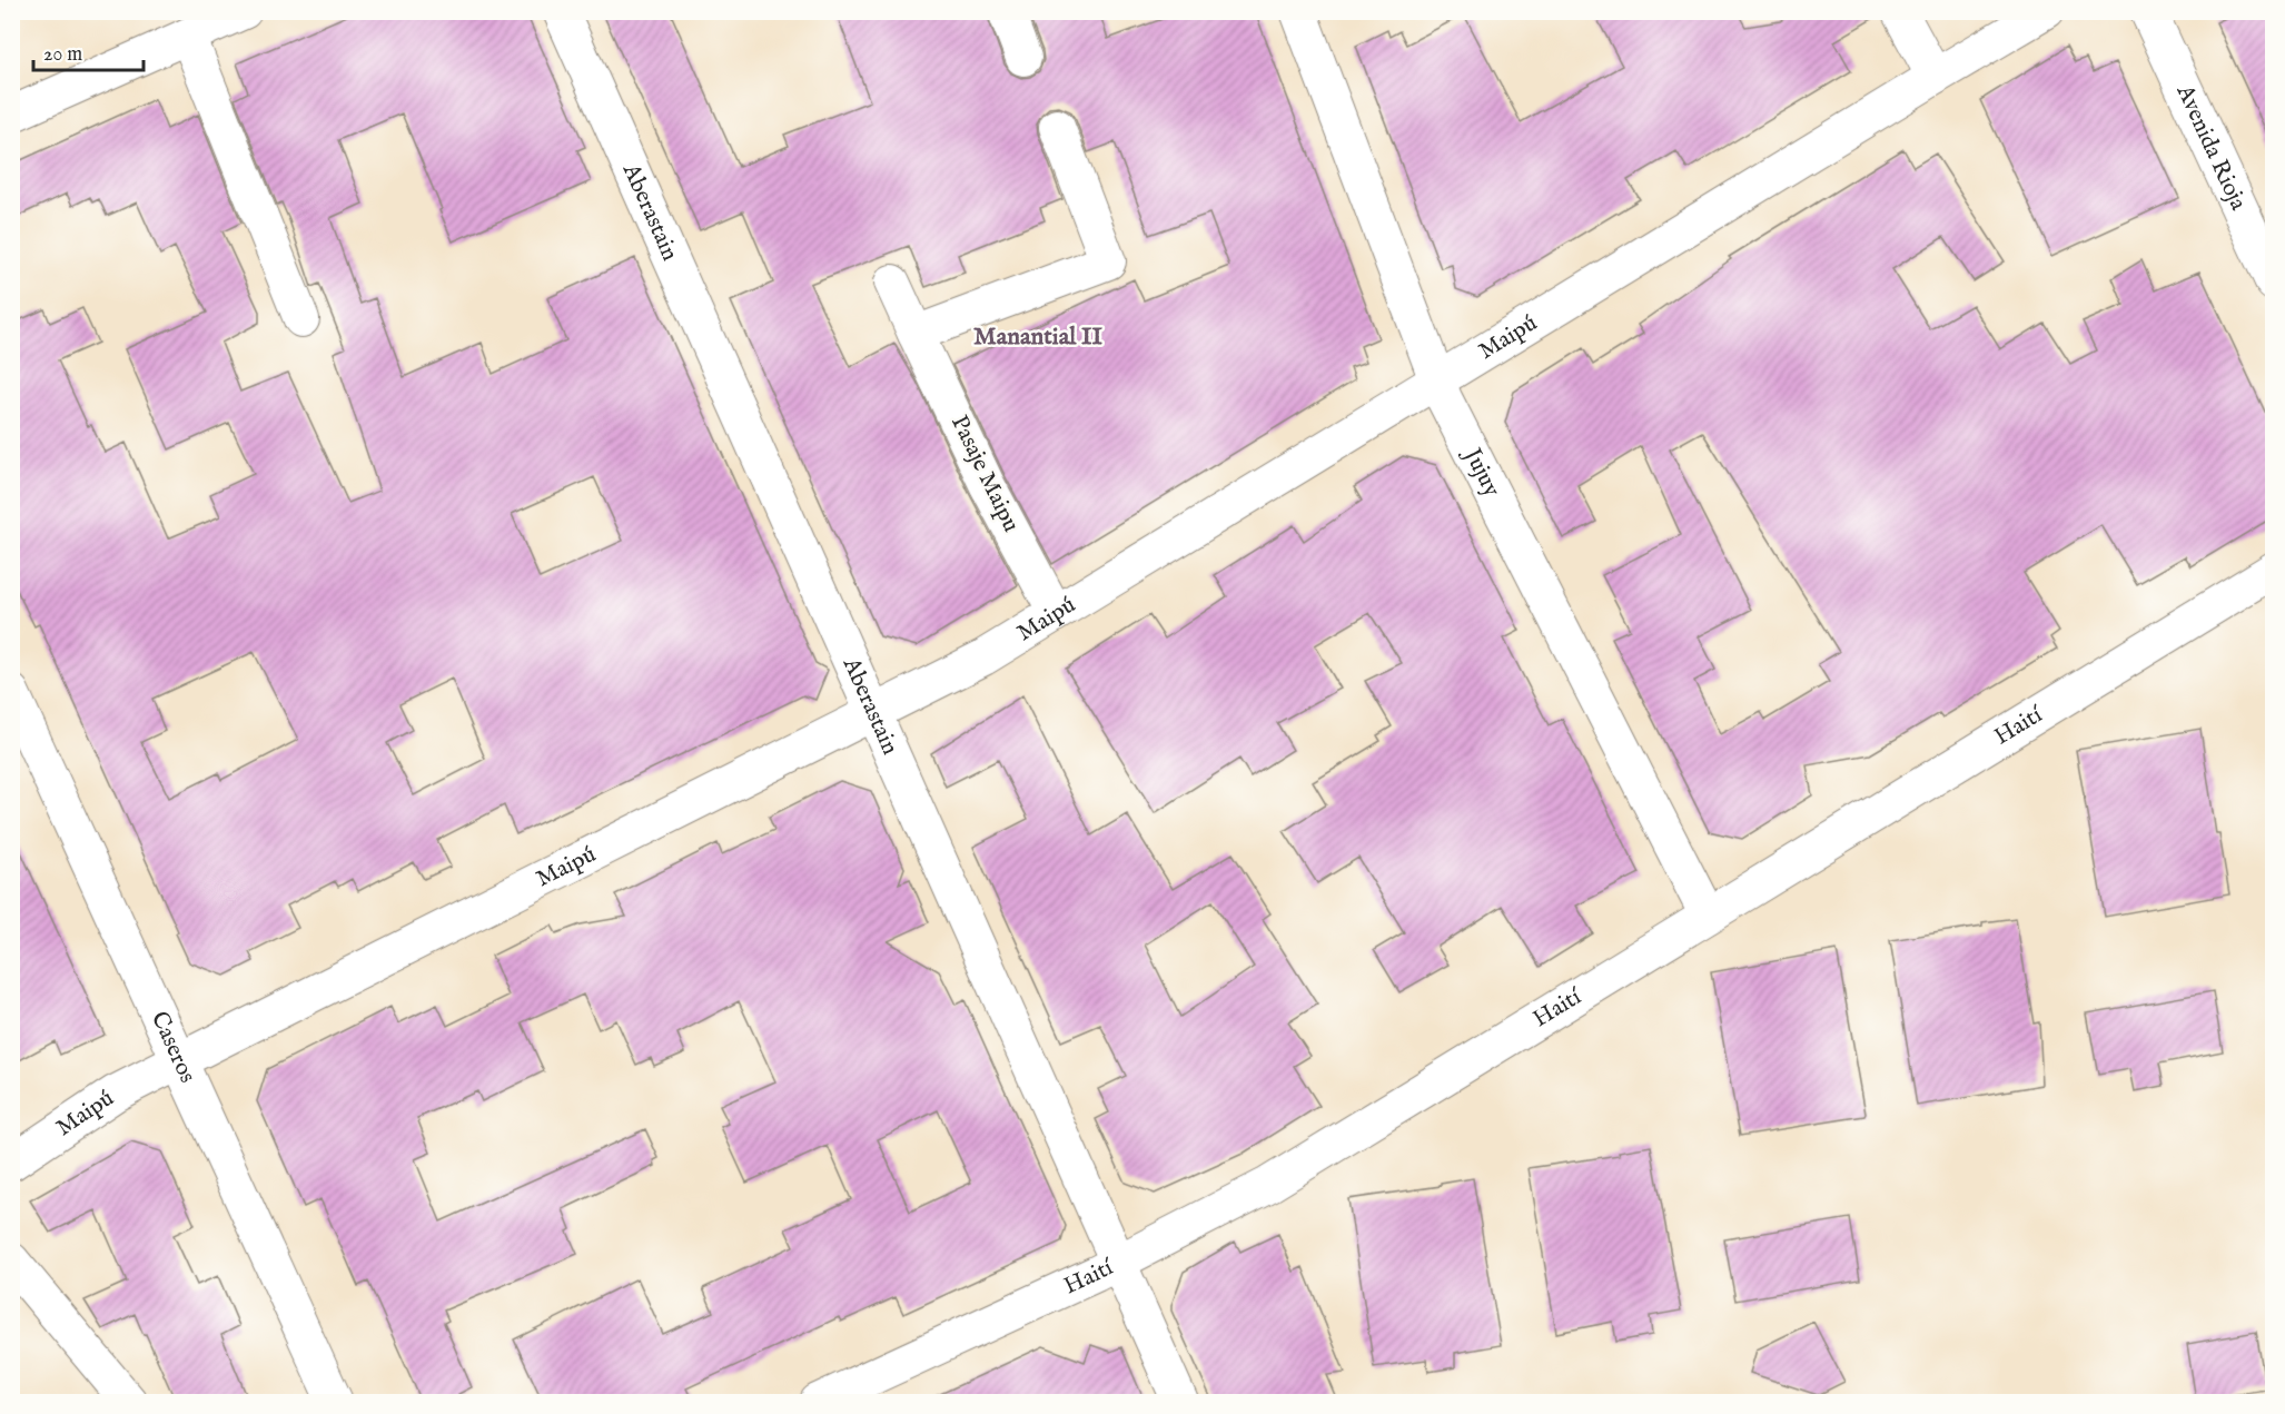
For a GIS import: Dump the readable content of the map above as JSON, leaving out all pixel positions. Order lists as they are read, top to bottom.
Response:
{
  "streets": {
    "main road": ["Avenida Rioja"],
    "street": [
      "Aberastain",
      "Maipú",
      "Jujuy",
      "Pasaje Maipu",
      "Haití",
      "Caseros"
    ]
  },
  "crossings": [
    ["Aberastain", "Maipú"],
    ["Aberastain", "Haití"],
    ["Maipú", "Jujuy"],
    ["Maipú", "Pasaje Maipu"],
    ["Maipú", "Caseros"],
    ["Jujuy", "Haití"]
  ],
  "districts": ["Manantial II"],
  "scale_bar": "20 m"
}
